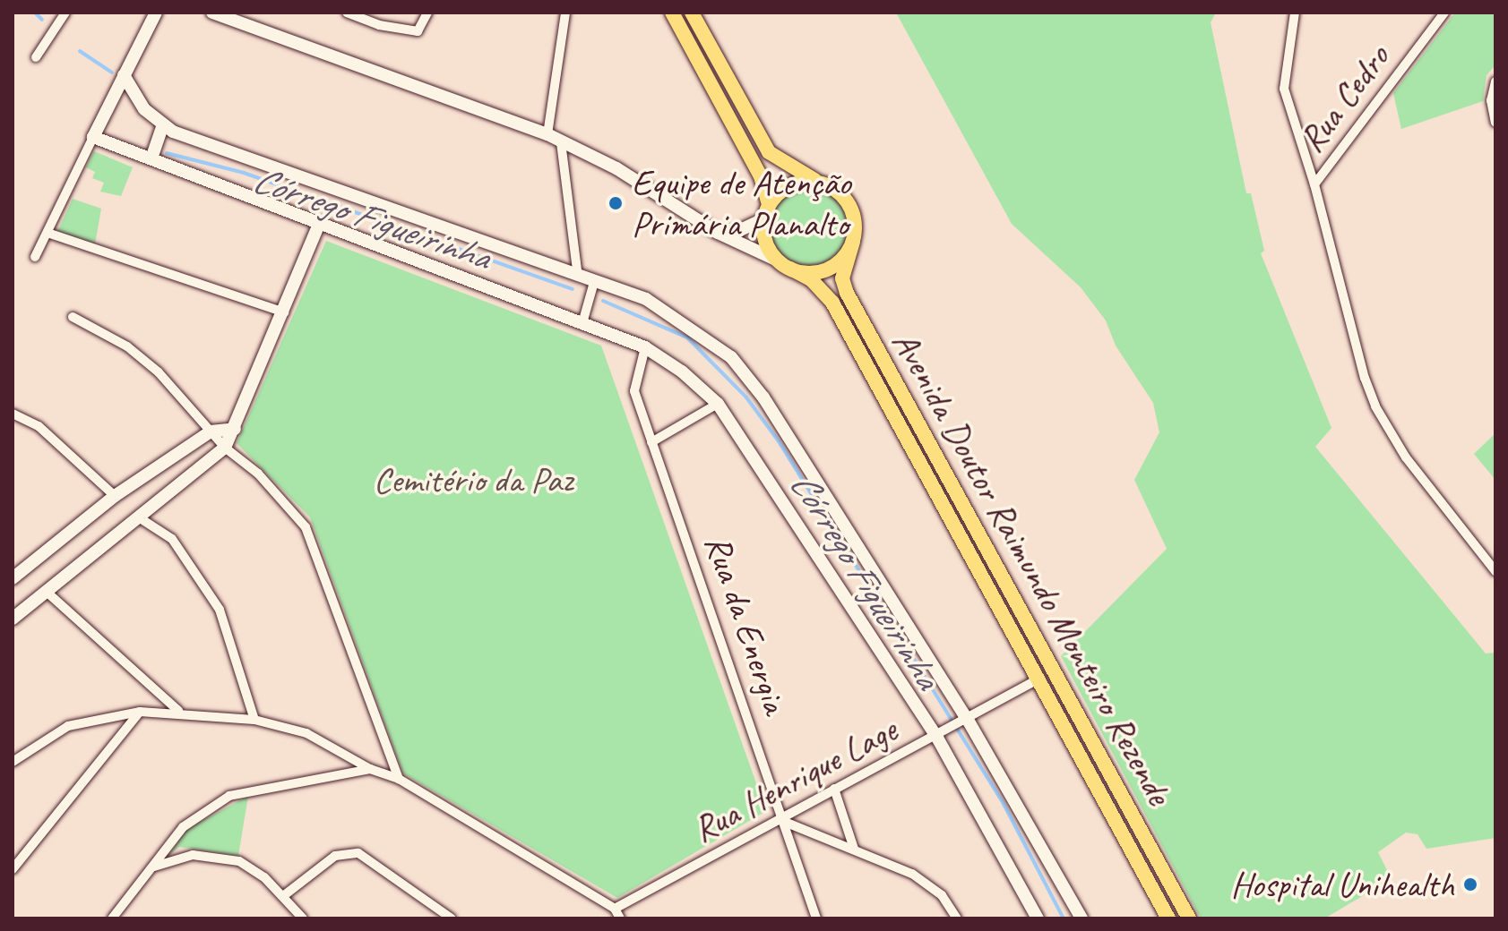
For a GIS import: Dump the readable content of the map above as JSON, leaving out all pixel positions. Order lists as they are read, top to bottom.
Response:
{
  "streets": {
    "main road": ["Avenida Doutor Raimundo Monteiro Rezende"],
    "street": ["Rua Cedro", "Rua da Energia", "Rua Henrique Lage"]
  },
  "crossings": [
    ["Avenida Doutor Raimundo Monteiro Rezende", "Rua Henrique Lage"],
    ["Rua da Energia", "Rua Henrique Lage"]
  ],
  "water": ["Córrego Figueirinha"],
  "parks": ["Cemitério da Paz"],
  "places": ["Equipe de Atenção Primária Planalto", "Hospital Unihealth"]
}
